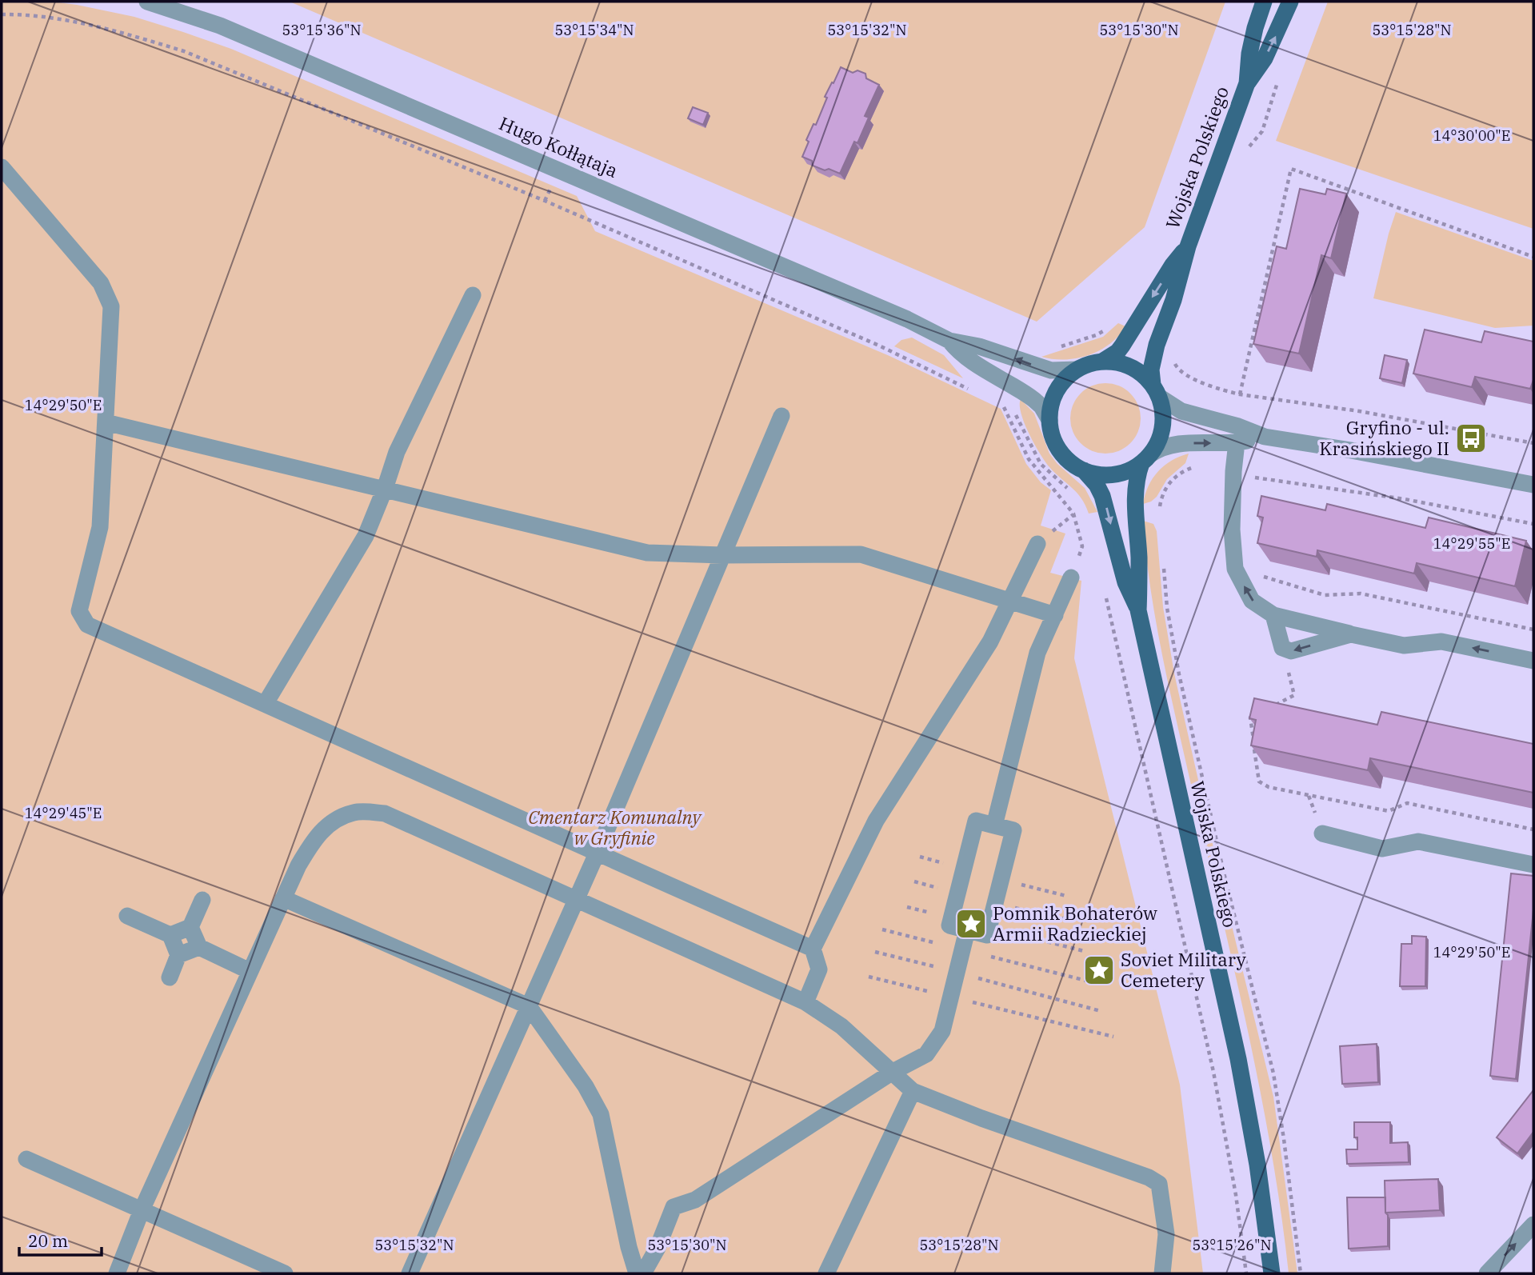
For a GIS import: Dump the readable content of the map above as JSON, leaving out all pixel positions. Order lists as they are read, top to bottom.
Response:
{
  "streets": {
    "main road": ["Wojska Polskiego"],
    "street": ["Hugo Kołłątaja"]
  },
  "crossings": [
    ["Hugo Kołłątaja", "Wojska Polskiego"]
  ],
  "parks": ["Cmentarz Komunalny w Gryfinie"],
  "places": {
    "bus stop": ["Gryfino - ul. Krasińskiego II"],
    "place": ["Pomnik Bohaterów Armii Radzieckiej", "Soviet Military Cemetery"]
  },
  "scale_bar": "20 m",
  "coordinates": [
    "53°15'36\"N",
    "53°15'34\"N",
    "53°15'32\"N",
    "53°15'30\"N",
    "53°15'28\"N",
    "14°30'00\"E",
    "14°29'50\"E",
    "14°29'55\"E",
    "14°29'45\"E",
    "53°15'26\"N"
  ]
}
